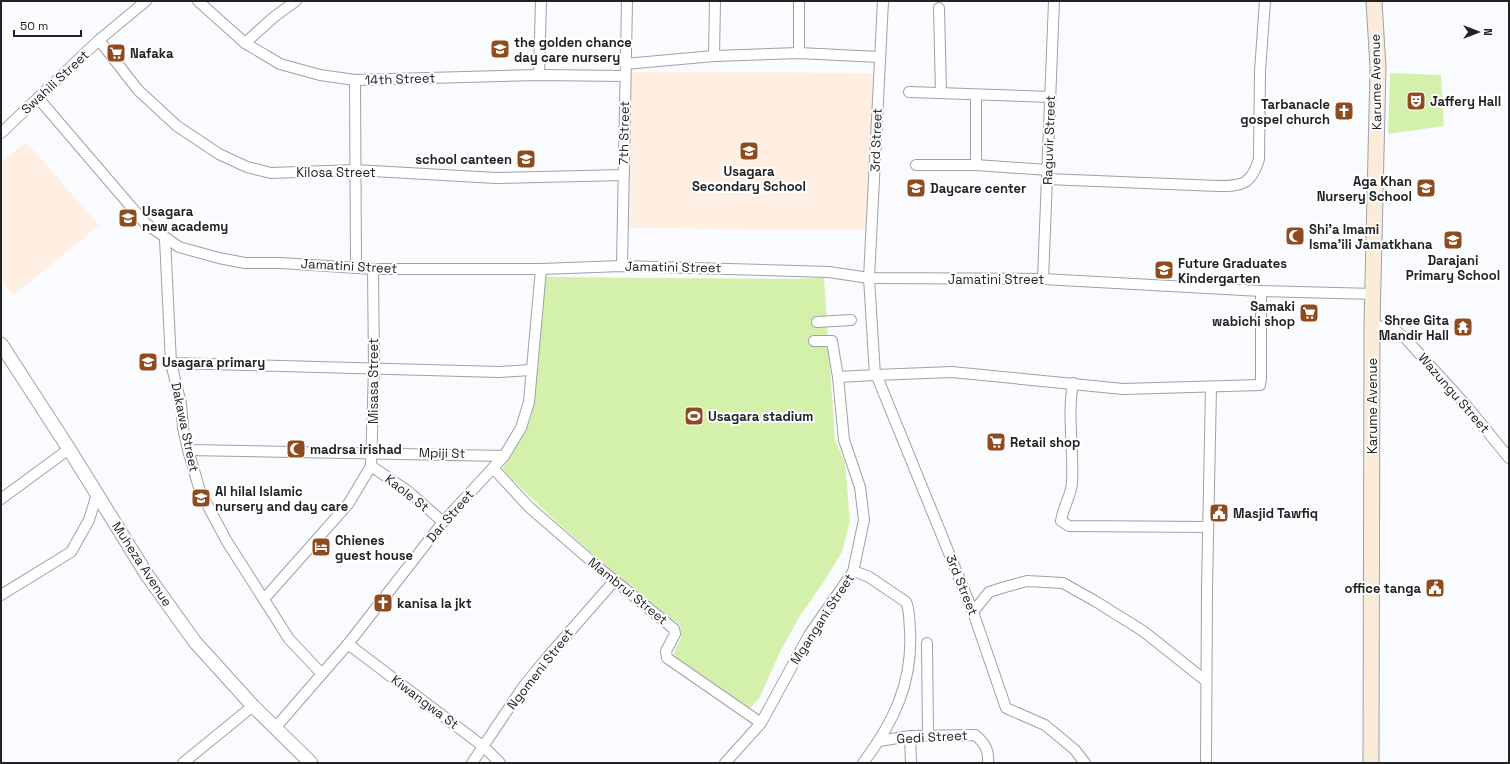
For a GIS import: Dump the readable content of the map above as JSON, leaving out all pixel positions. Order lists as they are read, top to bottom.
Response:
{
  "streets": {
    "main road": ["Karume Avenue"],
    "street": [
      "14th Street",
      "Swahili Street",
      "7th Street",
      "3rd Street",
      "Raguvir Street",
      "Kilosa Street",
      "Jamatini Street",
      "Misasa Street",
      "Wazungu Street",
      "Dakawa Street",
      "Mpiji St",
      "Kaole St",
      "Dar Street",
      "Muheza Avenue",
      "Mambrui Street",
      "Mgangani Street",
      "Ngomeni Street",
      "Kiwangwa St",
      "Gedi Street"
    ]
  },
  "crossings": [
    ["14th Street", "7th Street"],
    ["Swahili Street", "Kilosa Street"],
    ["Swahili Street", "Jamatini Street"],
    ["Karume Avenue", "Jamatini Street"],
    ["Karume Avenue", "Wazungu Street"],
    ["7th Street", "Kilosa Street"],
    ["7th Street", "Jamatini Street"],
    ["3rd Street", "Jamatini Street"],
    ["Raguvir Street", "Jamatini Street"],
    ["Jamatini Street", "Misasa Street"],
    ["Jamatini Street", "Dakawa Street"],
    ["Jamatini Street", "Dar Street"],
    ["Misasa Street", "Dakawa Street"],
    ["Misasa Street", "Mpiji St"],
    ["Misasa Street", "Kaole St"],
    ["Dakawa Street", "Mpiji St"],
    ["Dakawa Street", "Dar Street"],
    ["Mpiji St", "Dar Street"],
    ["Kaole St", "Dar Street"],
    ["Dar Street", "Muheza Avenue"],
    ["Dar Street", "Mambrui Street"],
    ["Dar Street", "Kiwangwa St"],
    ["Mambrui Street", "Mgangani Street"],
    ["Mambrui Street", "Ngomeni Street"],
    ["Ngomeni Street", "Kiwangwa St"]
  ],
  "places": {
    "school or university": [
      "the golden chance day care nursery",
      "Usagara Secondary School",
      "school canteen",
      "Daycare center",
      "Aga Khan Nursery School",
      "Usagara new academy",
      "Darajani Primary School",
      "Future Graduates Kindergarten",
      "Usagara primary",
      "Al hilal Islamic nursery and day care"
    ],
    "supermarket": ["Nafaka", "Samaki wabichi shop", "Retail shop"],
    "theatre": ["Jaffery Hall"],
    "church": ["Tarbanacle gospel church", "kanisa la jkt"],
    "mosque": ["Shi'a Imami Isma'ili Jamatkhana", "madrsa irishad"],
    "temple": ["Shree Gita Mandir Hall"],
    "sports": ["Usagara stadium"],
    "public building": ["Masjid Tawfiq", "office tanga"],
    "hotel": ["Chienes guest house"]
  },
  "scale_bar": "50 m",
  "north": "right"
}
